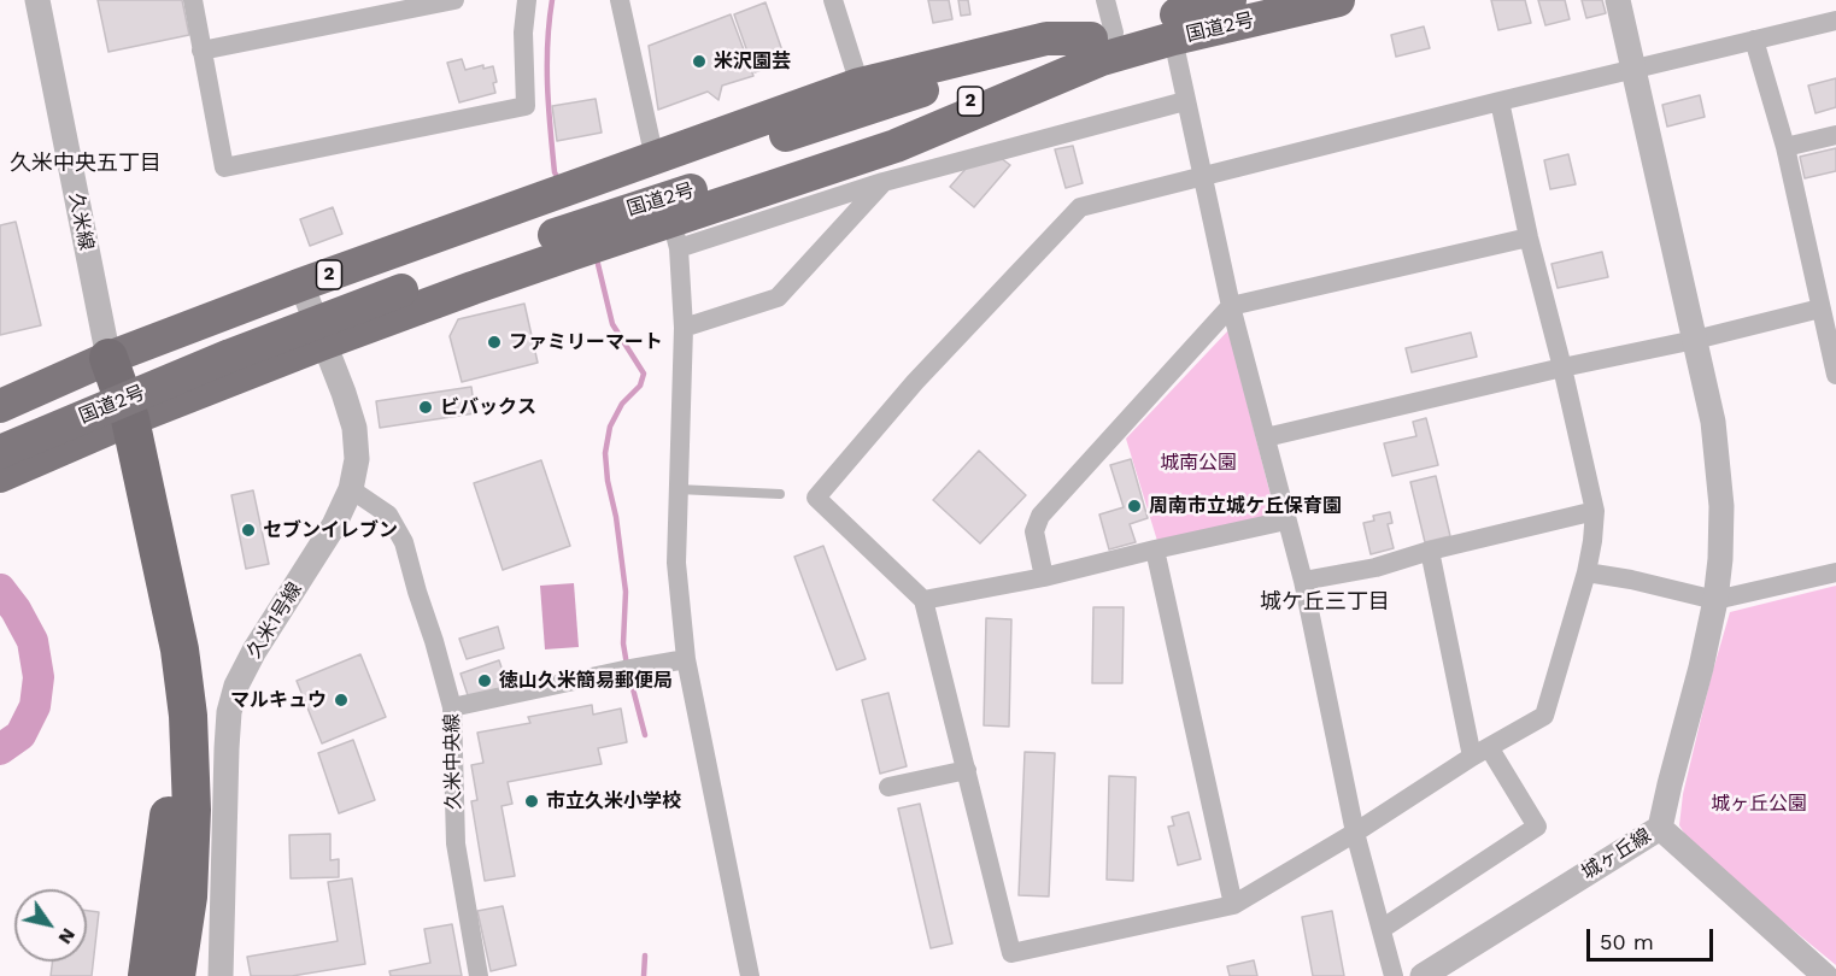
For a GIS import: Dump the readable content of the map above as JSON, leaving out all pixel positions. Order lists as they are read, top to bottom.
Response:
{
  "streets": {
    "highway": ["国道2号", "2"],
    "street": [
      "久米線",
      "久米1号線",
      "久米中央線",
      "城ヶ丘線"
    ]
  },
  "crossings": [
    ["国道2号", "2"],
    ["2", "久米線"],
    ["2", "久米1号線"],
    ["久米1号線", "久米中央線"]
  ],
  "districts": ["久米中央五丁目", "城ケ丘三丁目"],
  "parks": ["城南公園", "城ヶ丘公園"],
  "places": [
    "米沢園芸",
    "ファミリーマート",
    "ビバックス",
    "周南市立城ケ丘保育園",
    "セブンイレブン",
    "徳山久米簡易郵便局",
    "マルキュウ",
    "市立久米小学校"
  ],
  "scale_bar": "50 m",
  "north": "bottom right"
}
